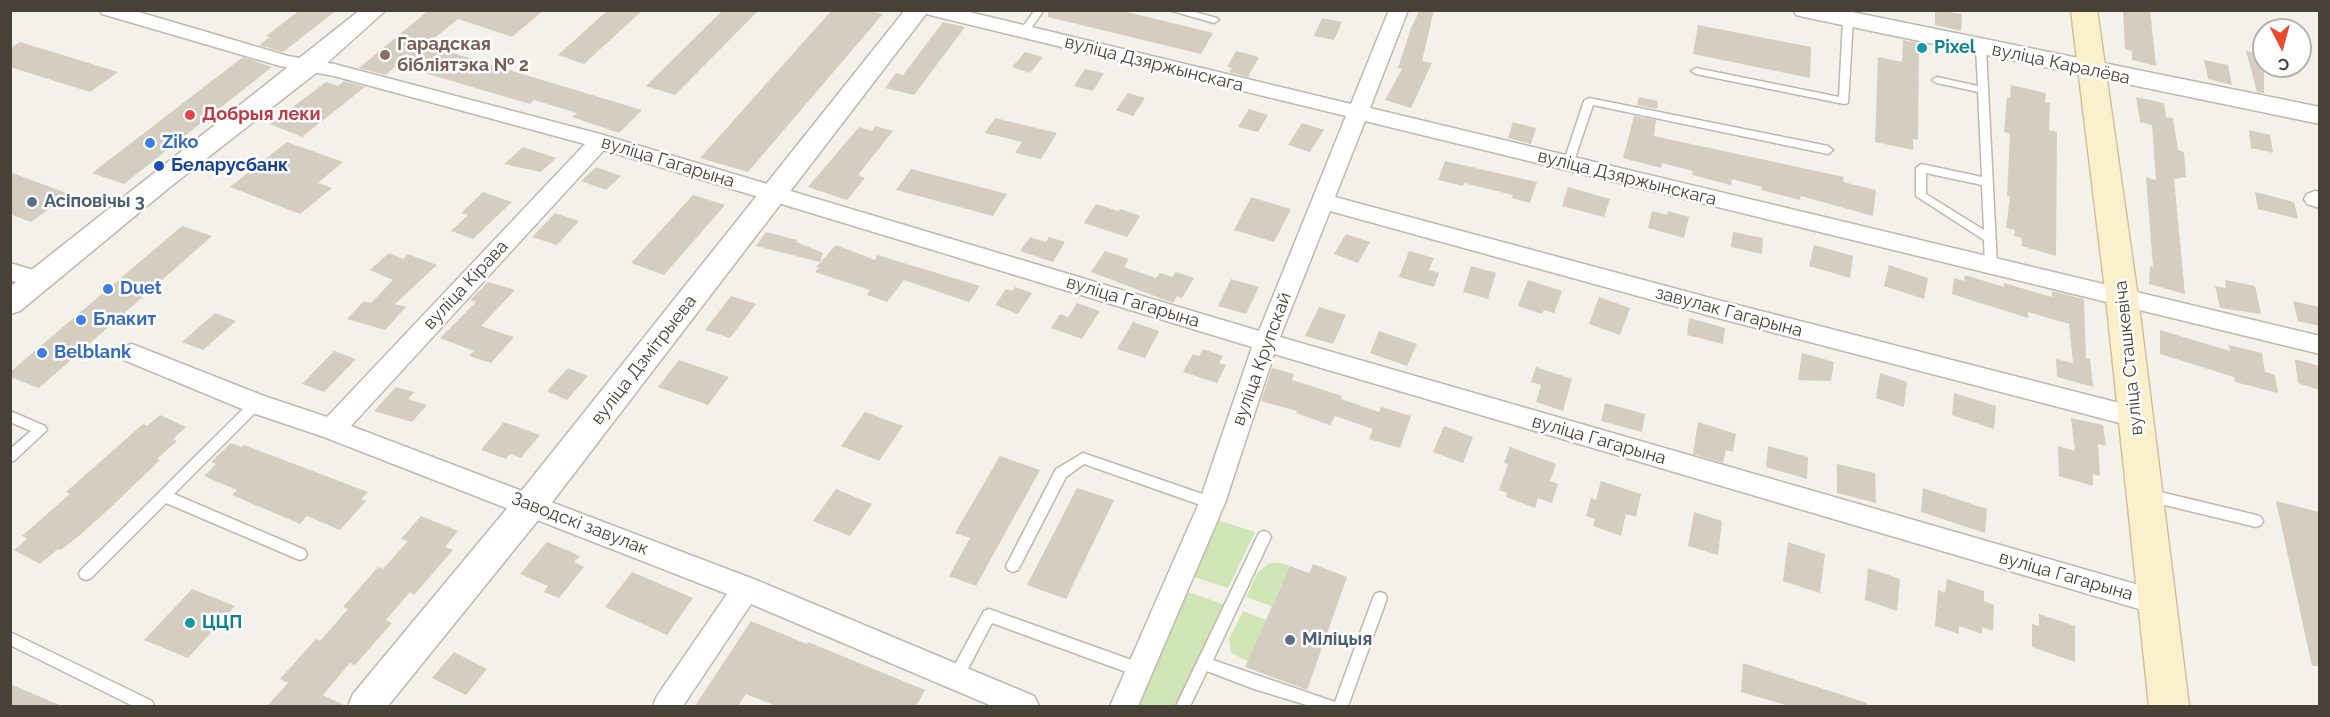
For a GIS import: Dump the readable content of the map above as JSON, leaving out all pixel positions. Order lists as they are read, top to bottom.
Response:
{
  "streets": {
    "main road": ["вуліца Сташкевіча"],
    "street": [
      "вуліца Дзяржынскага",
      "вуліца Каралёва",
      "вуліца Гагарына",
      "вуліца Кірава",
      "завулак Гагарына",
      "вуліца Крупскай",
      "вуліца Дзмітрыева",
      "Заводскі завулак"
    ]
  },
  "crossings": [
    ["вуліца Дзяржынскага", "вуліца Сташкевіча"],
    ["вуліца Дзяржынскага", "вуліца Крупскай"],
    ["вуліца Каралёва", "вуліца Сташкевіча"],
    ["вуліца Гагарына", "вуліца Кірава"],
    ["вуліца Гагарына", "вуліца Сташкевіча"],
    ["вуліца Гагарына", "вуліца Крупскай"],
    ["вуліца Гагарына", "вуліца Дзмітрыева"],
    ["вуліца Кірава", "Заводскі завулак"],
    ["завулак Гагарына", "вуліца Сташкевіча"],
    ["завулак Гагарына", "вуліца Крупскай"],
    ["вуліца Дзмітрыева", "Заводскі завулак"]
  ],
  "places": [
    "Pixel",
    "Гарадская бібліятэка № 2",
    "Добрыя леки",
    "Ziko",
    "Беларусбанк",
    "Асіповічы 3",
    "Duet",
    "Блакит",
    "Belblank",
    "ЦЦП",
    "Міліцыя"
  ],
  "north": "bottom"
}
